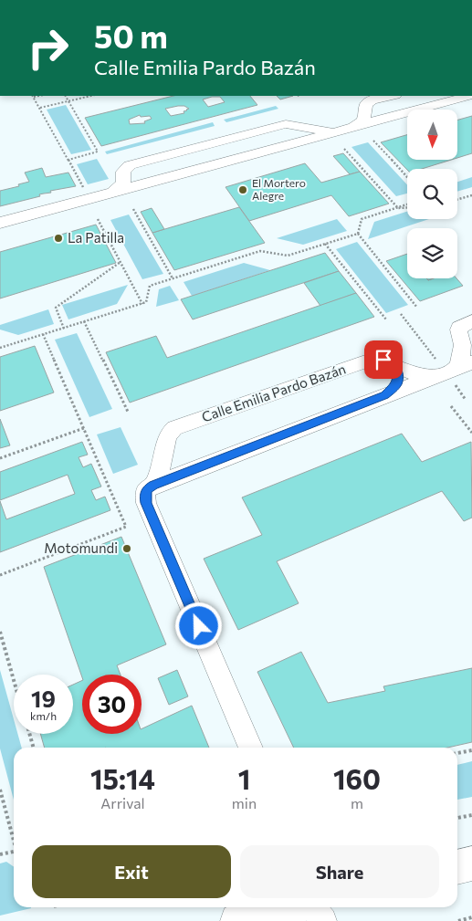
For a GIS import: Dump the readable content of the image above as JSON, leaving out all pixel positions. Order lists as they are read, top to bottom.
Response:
{
  "streets": {
    "street": ["Calle Emilia Pardo Bazán"]
  },
  "places": ["El Mortero Alegre", "La Patilla", "Motomundi"],
  "north": "bottom",
  "page": {
    "turn": ["50 m", "Calle Emilia Pardo Bazán"],
    "speed": "19 km/h",
    "limit": "30",
    "eta": [
      "15:14",
      "Arrival",
      "1",
      "min",
      "160",
      "m"
    ],
    "buttons": ["Exit", "Share"]
  }
}
